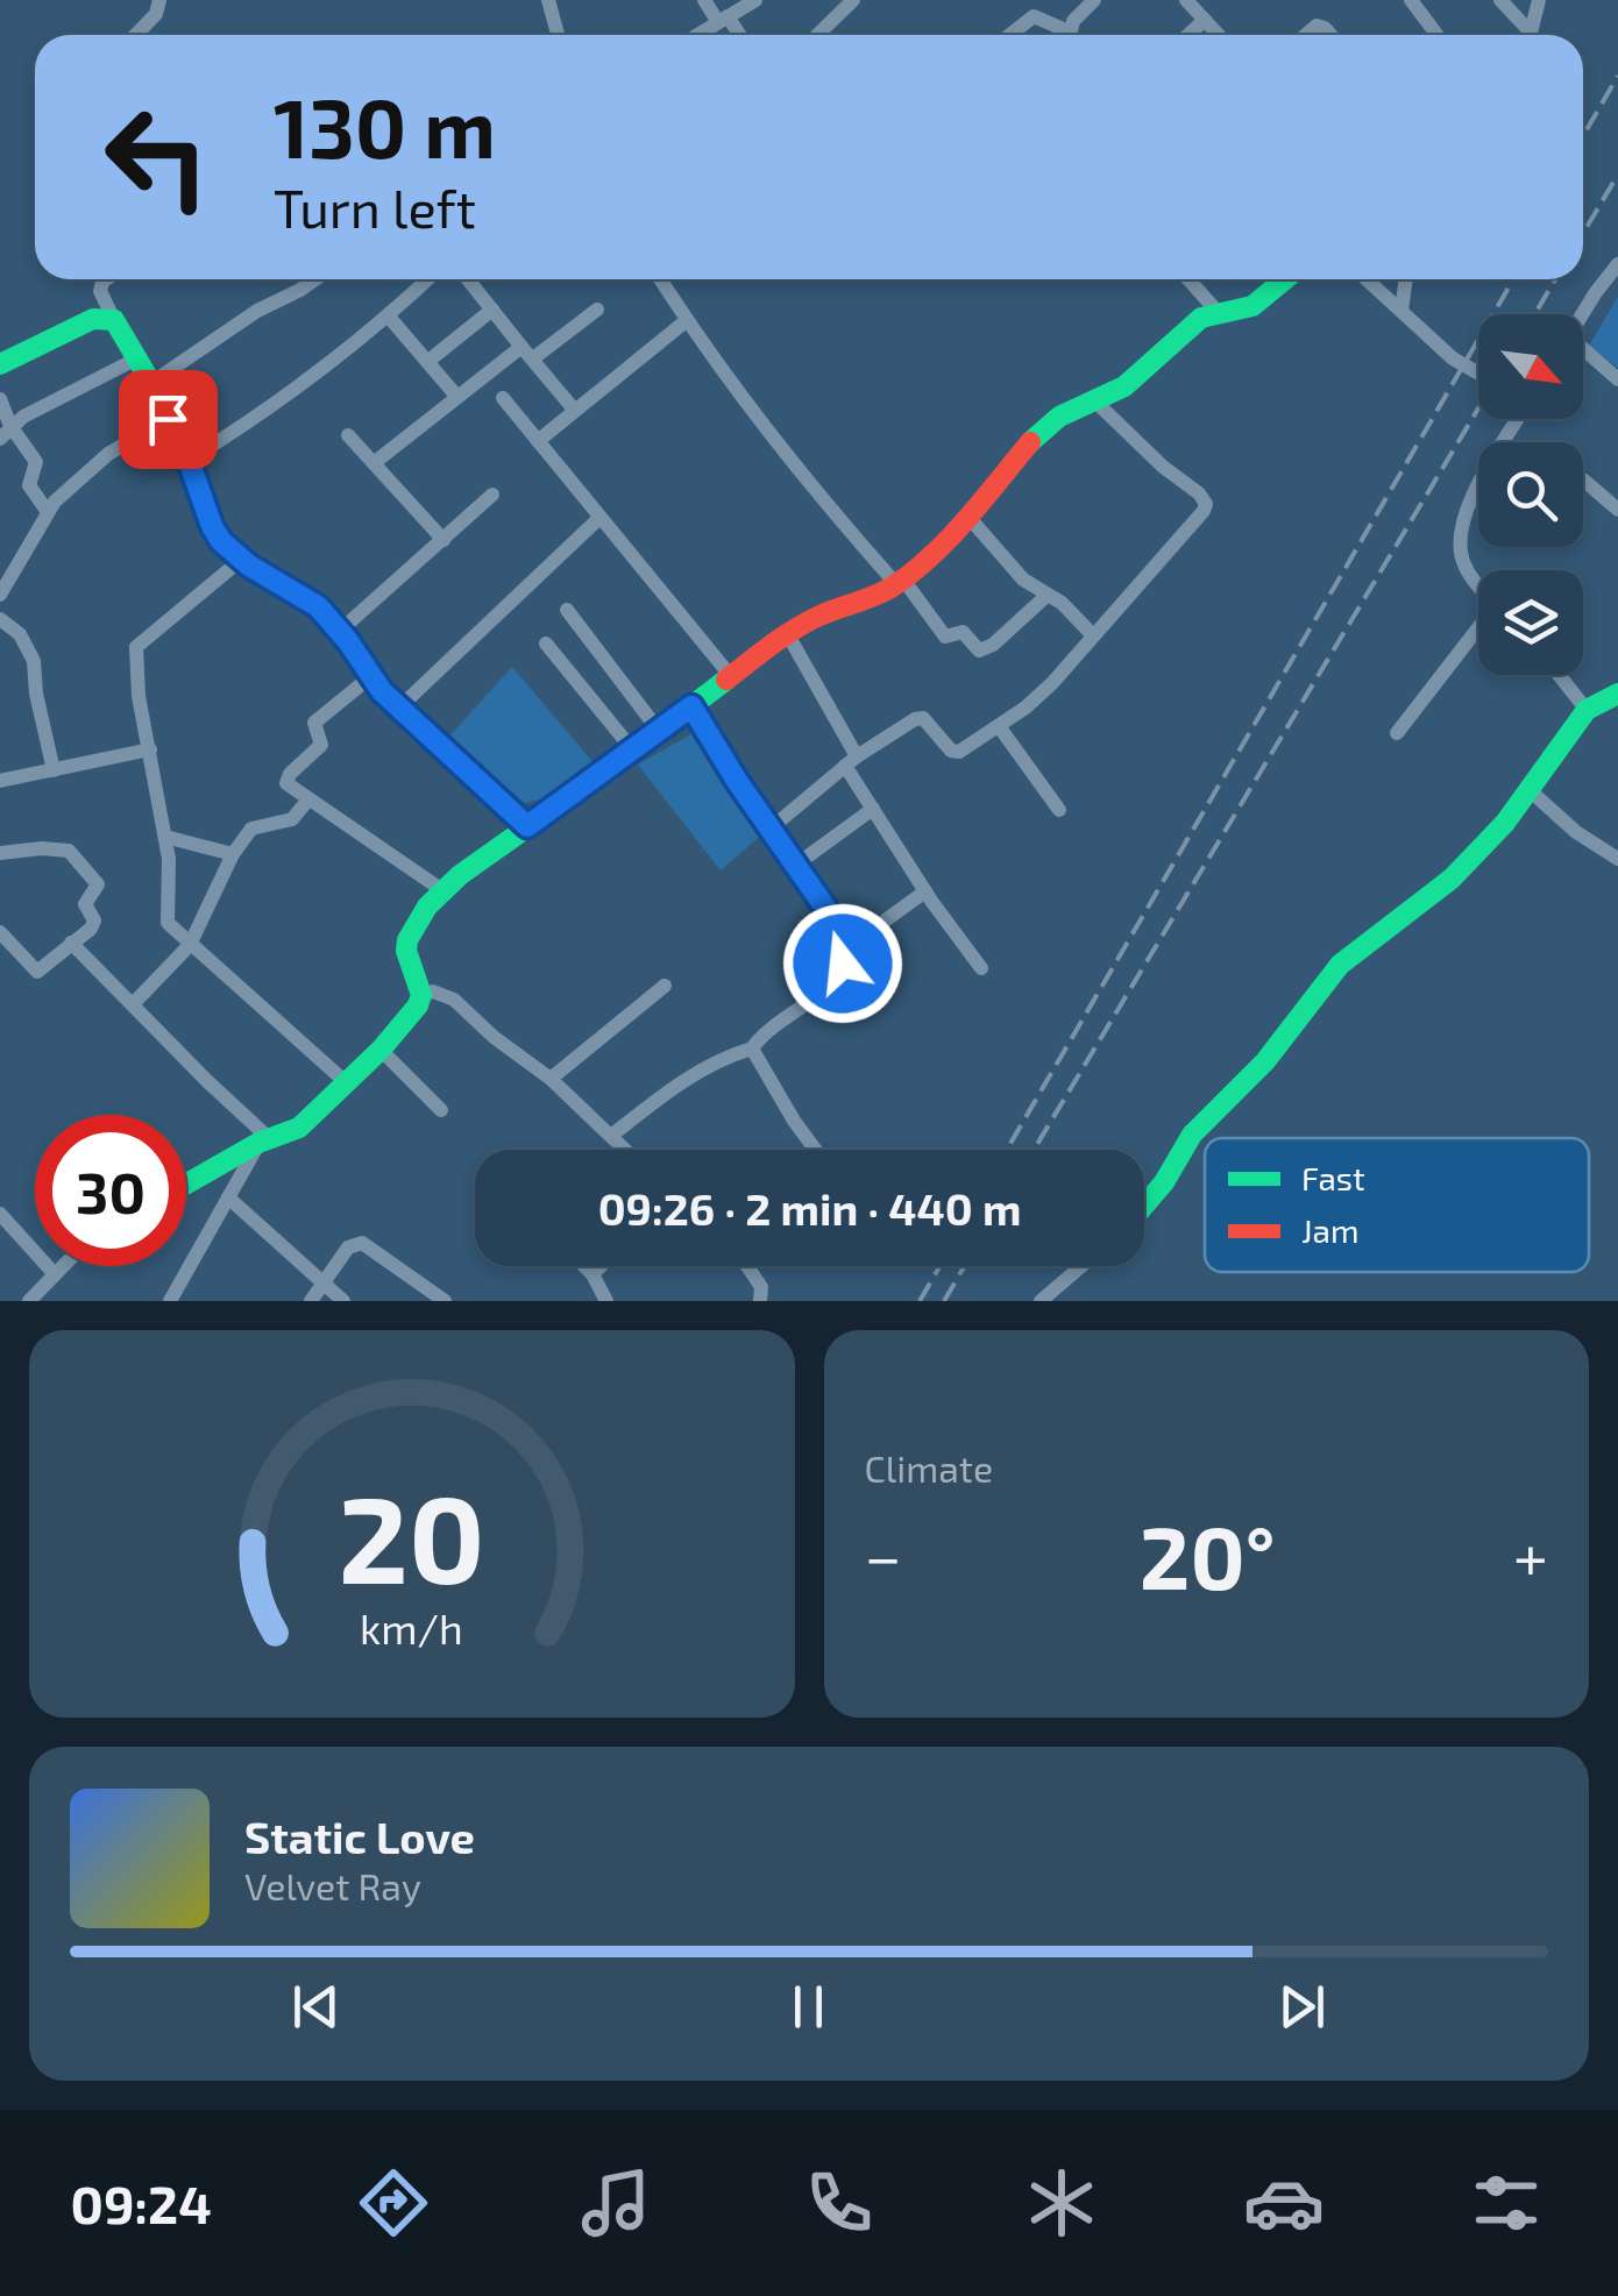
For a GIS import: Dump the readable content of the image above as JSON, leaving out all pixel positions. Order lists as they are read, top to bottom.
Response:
{
  "legend": ["Fast", "Jam"],
  "north": "bottom right",
  "page": {
    "turn": ["130 m", "Turn left"],
    "limit": "30",
    "trip": "09:26 · 2 min · 440 m",
    "tile": "Climate",
    "heat": ["−", "20°", "+"],
    "song": ["Static Love", "Velvet Ray"],
    "tabs": "09:24",
    "gauge": ["20", "km/h"]
  }
}
